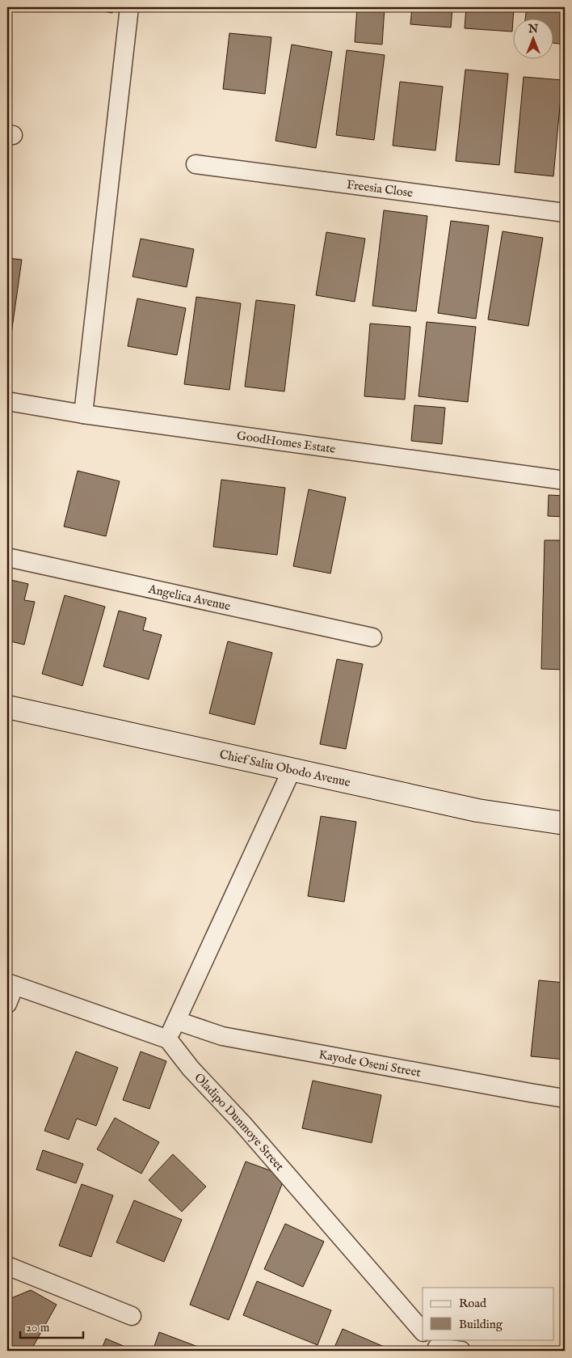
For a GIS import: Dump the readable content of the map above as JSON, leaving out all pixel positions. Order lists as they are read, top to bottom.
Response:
{
  "streets": {
    "street": [
      "Freesia Close",
      "GoodHomes Estate",
      "Angelica Avenue",
      "Chief Saliu Obodo Avenue",
      "Kayode Oseni Street",
      "Oladipo Dunmoye Street"
    ]
  },
  "legend": ["Road", "Building"],
  "scale_bar": "20 m",
  "north": "top"
}
